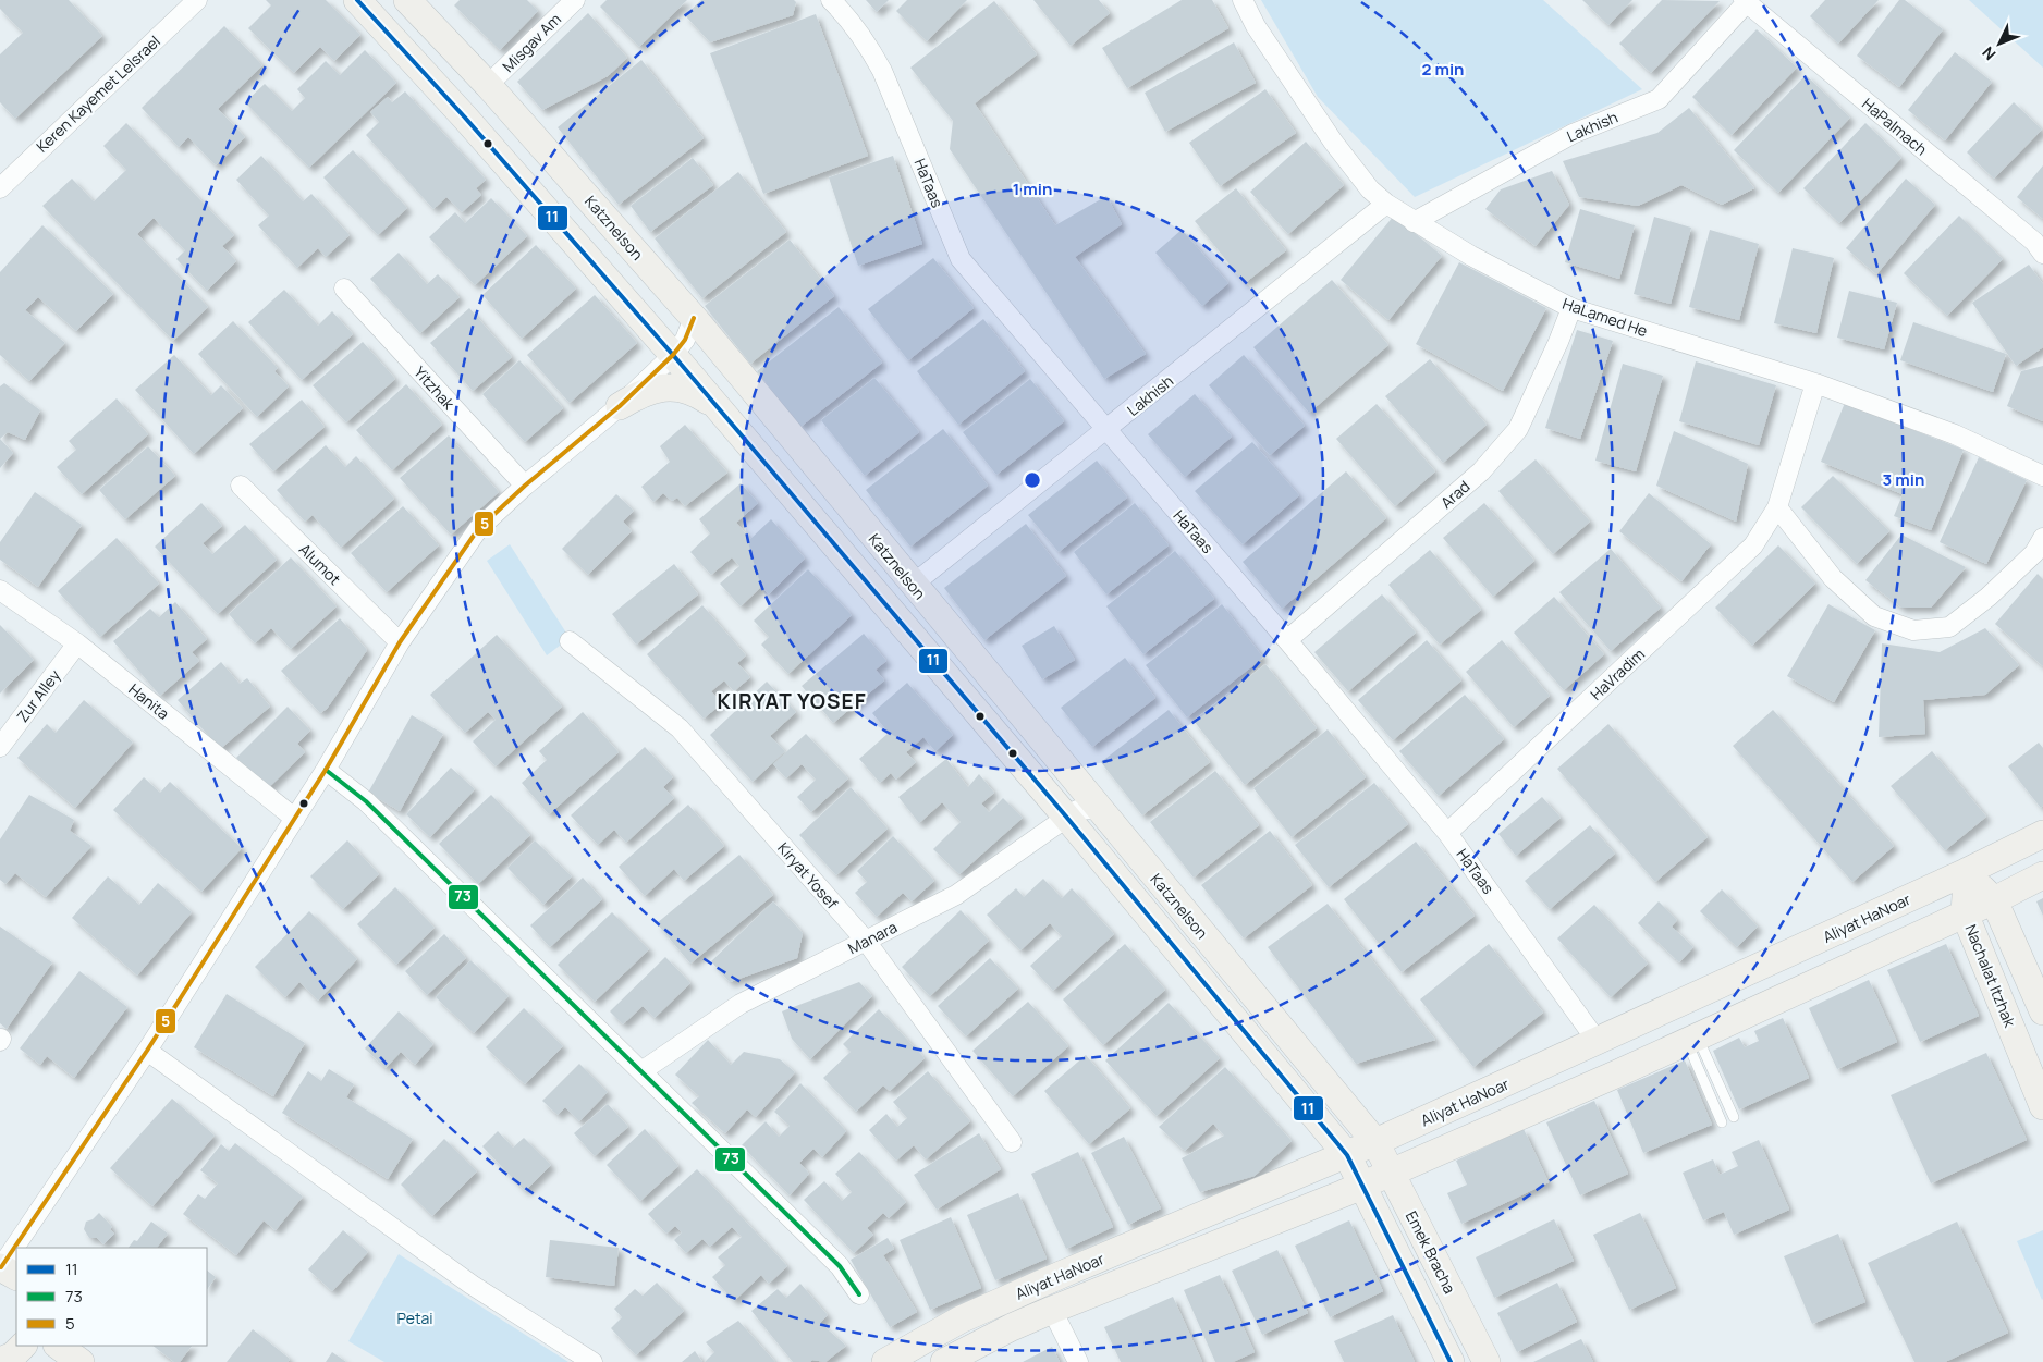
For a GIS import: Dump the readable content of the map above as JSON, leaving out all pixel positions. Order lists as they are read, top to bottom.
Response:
{
  "streets": {
    "street": [
      "Misgav Am",
      "Keren Kayemet LeIsrael",
      "Lakhish",
      "HaPalmach",
      "HaTaas",
      "Katznelson",
      "HaLamed He",
      "Yitzhak",
      "Arad",
      "Alumot",
      "HaVradim",
      "Zur Alley",
      "Hanita",
      "Kiryat Yosef",
      "Aliyat HaNoar",
      "Manara",
      "Nachalat Itzhak",
      "Emek Bracha"
    ]
  },
  "crossings": [
    ["Misgav Am", "Katznelson"],
    ["Lakhish", "HaPalmach"],
    ["Lakhish", "HaTaas"],
    ["Lakhish", "Katznelson"],
    ["Lakhish", "HaLamed He"],
    ["HaTaas", "Arad"],
    ["HaTaas", "HaVradim"],
    ["HaTaas", "Aliyat HaNoar"],
    ["Katznelson", "Aliyat HaNoar"],
    ["Katznelson", "Manara"],
    ["Katznelson", "Emek Bracha"],
    ["HaLamed He", "Arad"],
    ["HaLamed He", "HaVradim"],
    ["Zur Alley", "Hanita"],
    ["Kiryat Yosef", "Manara"],
    ["Aliyat HaNoar", "Nachalat Itzhak"],
    ["Aliyat HaNoar", "Emek Bracha"]
  ],
  "districts": ["KIRYAT YOSEF"],
  "parks": ["Petai"],
  "lines": ["transit line 11", "transit line 5", "transit line 73"],
  "legend": ["11", "73", "5"],
  "north": "bottom left",
  "rings": ["2 min", "1 min", "3 min"]
}
